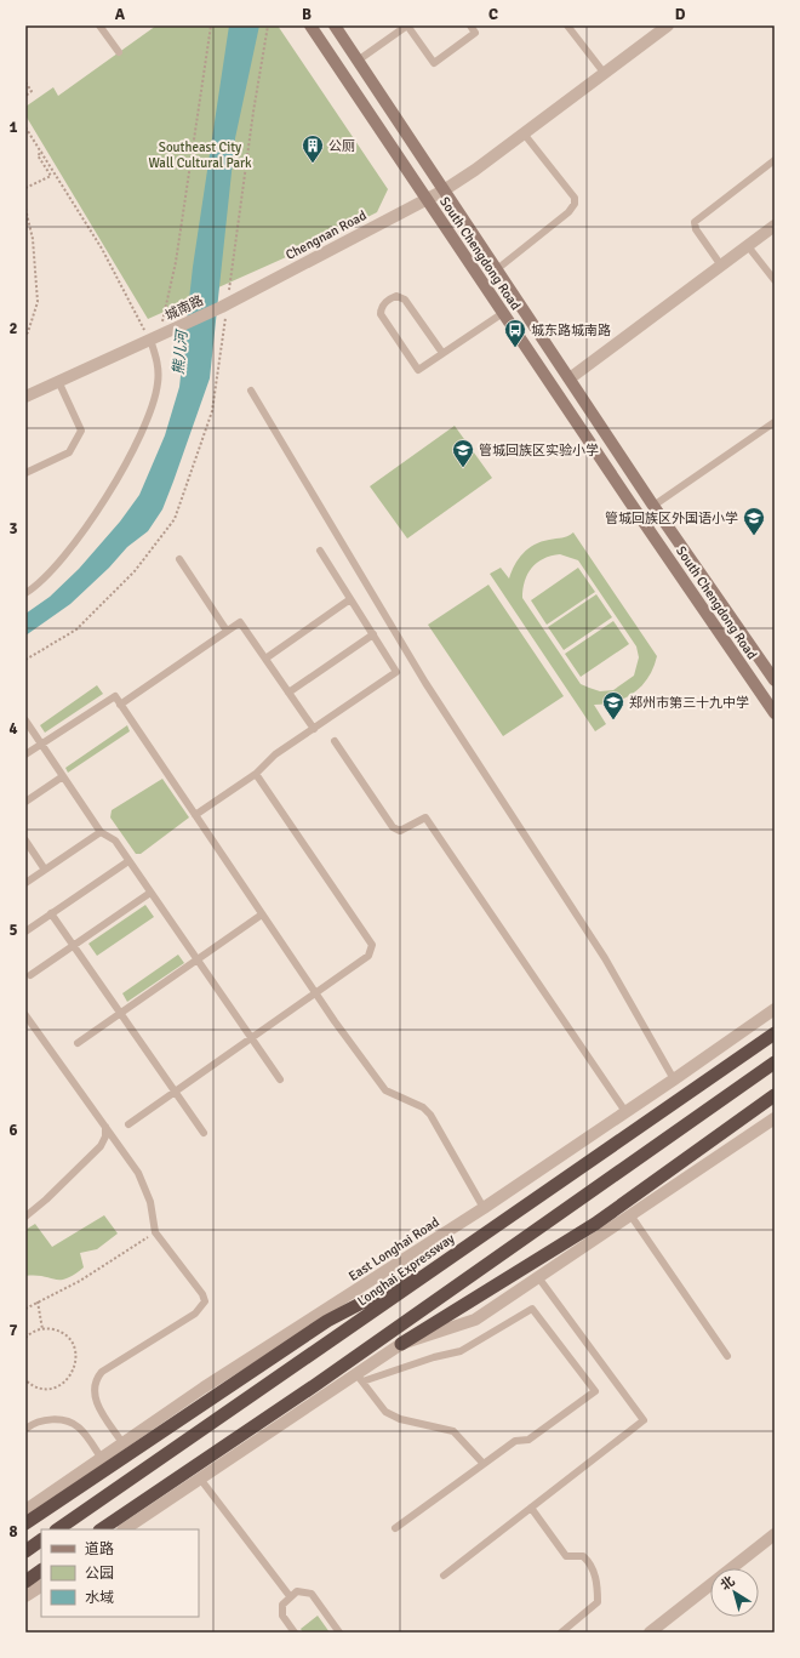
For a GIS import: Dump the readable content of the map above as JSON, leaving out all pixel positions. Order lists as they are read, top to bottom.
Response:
{
  "streets": {
    "highway": ["Longhai Expressway"],
    "main road": ["South Chengdong Road"],
    "street": ["Chengnan Road", "城南路", "East Longhai Road"]
  },
  "crossings": [
    ["Chengnan Road", "South Chengdong Road"],
    ["Chengnan Road", "城南路"]
  ],
  "water": ["熊儿河"],
  "parks": ["Southeast City Wall Cultural Park"],
  "places": {
    "building": ["公厕"],
    "bus stop": ["城东路城南路"],
    "school or university": ["管城回族区实验小学", "管城回族区外国语小学", "郑州市第三十九中学"]
  },
  "legend": ["道路", "公园", "水域"],
  "north": "top left",
  "grid": {
    "columns": [
      "A",
      "B",
      "C",
      "D"
    ],
    "rows": [
      "1",
      "2",
      "3",
      "4",
      "5",
      "6",
      "7",
      "8"
    ]
  }
}
